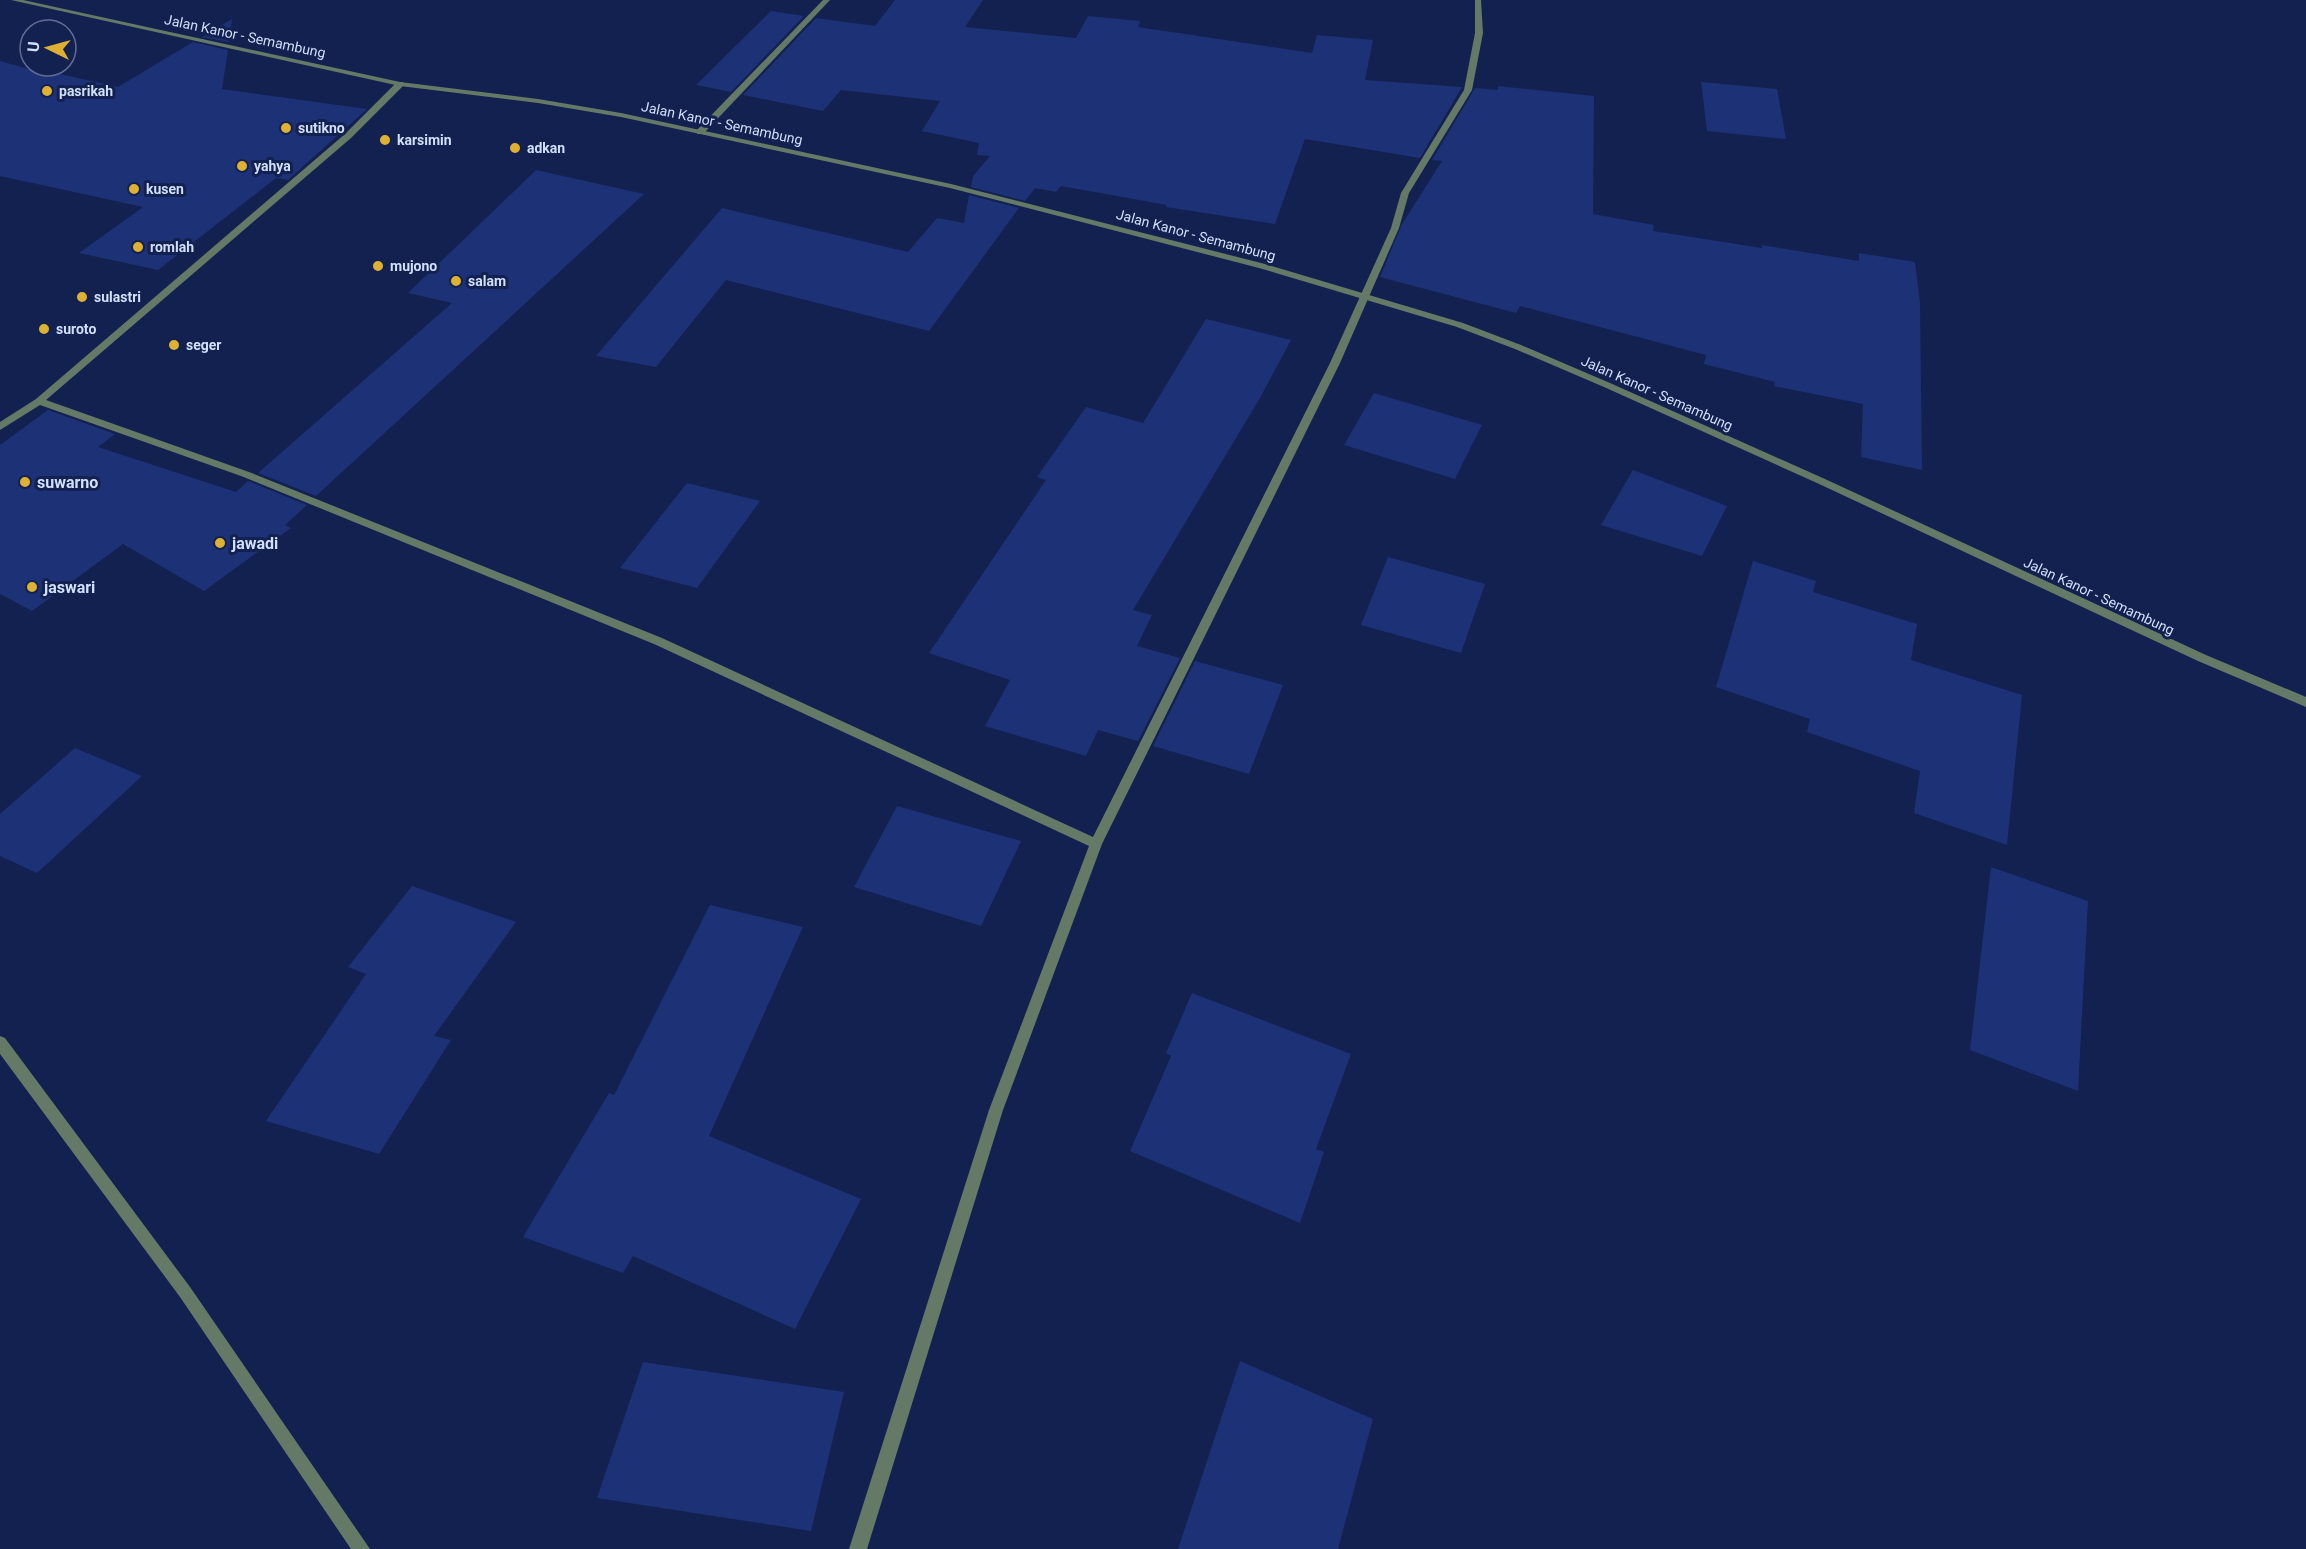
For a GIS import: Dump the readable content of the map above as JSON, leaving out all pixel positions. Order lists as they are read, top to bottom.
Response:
{
  "streets": {
    "street": ["Jalan Kanor - Semambung"]
  },
  "places": [
    "pasrikah",
    "sutikno",
    "karsimin",
    "adkan",
    "yahya",
    "kusen",
    "romlah",
    "mujono",
    "salam",
    "sulastri",
    "suroto",
    "seger",
    "suwarno",
    "jawadi",
    "jaswari"
  ],
  "north": "left"
}
